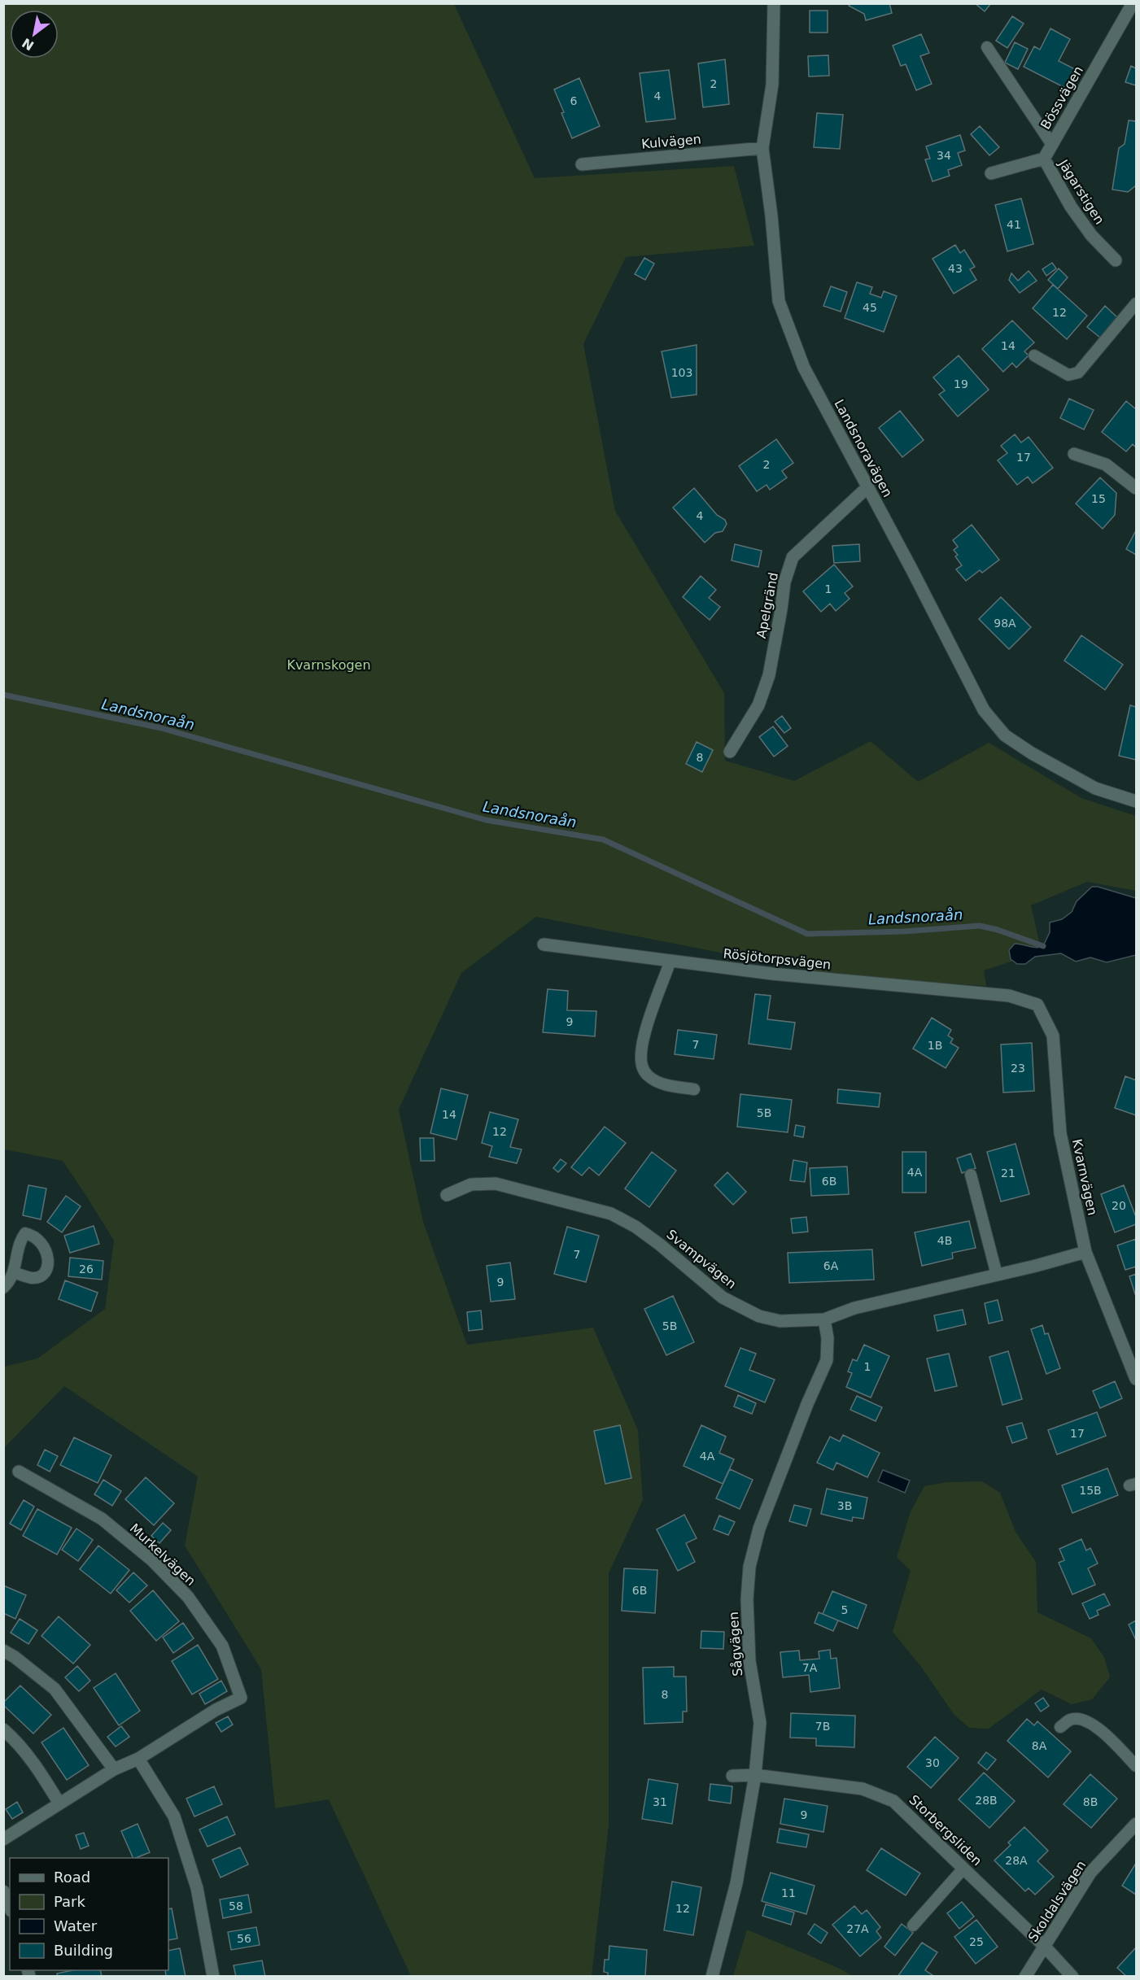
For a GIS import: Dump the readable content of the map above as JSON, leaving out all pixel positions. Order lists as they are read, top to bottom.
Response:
{
  "streets": {
    "street": [
      "Bössvägen",
      "Kulvägen",
      "Jägarstigen",
      "Landsnoravägen",
      "Apelgränd",
      "Rösjötorpsvägen",
      "Kvarnvägen",
      "Svampvägen",
      "Murkelvägen",
      "Sågvägen",
      "Storbergsliden",
      "Skoldalsvägen"
    ]
  },
  "crossings": [
    ["Bössvägen", "Jägarstigen"],
    ["Kulvägen", "Landsnoravägen"],
    ["Landsnoravägen", "Apelgränd"],
    ["Rösjötorpsvägen", "Kvarnvägen"],
    ["Kvarnvägen", "Svampvägen"],
    ["Svampvägen", "Sågvägen"],
    ["Sågvägen", "Storbergsliden"],
    ["Storbergsliden", "Skoldalsvägen"]
  ],
  "water": ["Landsnoraån"],
  "parks": ["Kvarnskogen"],
  "house_numbers": [
    "2",
    "4",
    "6",
    "34",
    "41",
    "43",
    "45",
    "12",
    "14",
    "103",
    "19",
    "17",
    "2",
    "15",
    "4",
    "1",
    "98A",
    "8",
    "9",
    "7",
    "1B",
    "23",
    "5B",
    "14",
    "12",
    "4A",
    "21",
    "6B",
    "20",
    "4B",
    "7",
    "6A",
    "26",
    "9",
    "5B",
    "1",
    "17",
    "4A",
    "15B",
    "3B",
    "6B",
    "5",
    "7A",
    "8",
    "7B",
    "8A",
    "30",
    "28B",
    "31",
    "8B",
    "9",
    "28A",
    "11",
    "58",
    "12",
    "27A",
    "56",
    "25"
  ],
  "legend": [
    "Road",
    "Park",
    "Water",
    "Building"
  ],
  "north": "bottom left"
}
